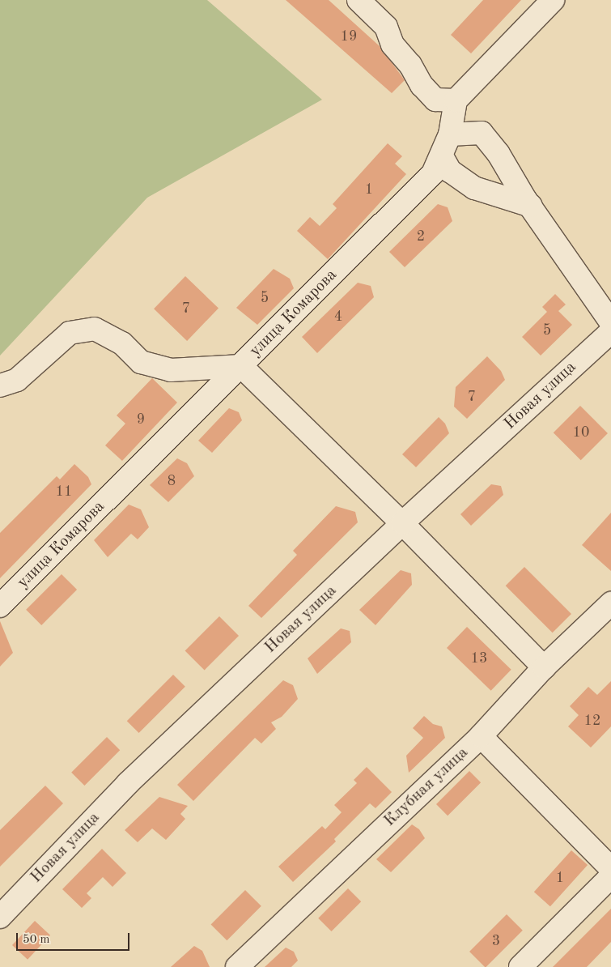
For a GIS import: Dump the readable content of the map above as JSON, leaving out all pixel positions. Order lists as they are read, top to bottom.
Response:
{
  "streets": {
    "street": ["улица Комарова", "Новая улица", "Клубная улица"]
  },
  "house_numbers": [
    "19",
    "1",
    "2",
    "5",
    "7",
    "4",
    "5",
    "7",
    "9",
    "10",
    "8",
    "11",
    "13",
    "12",
    "1",
    "3"
  ],
  "scale_bar": "50 m"
}
